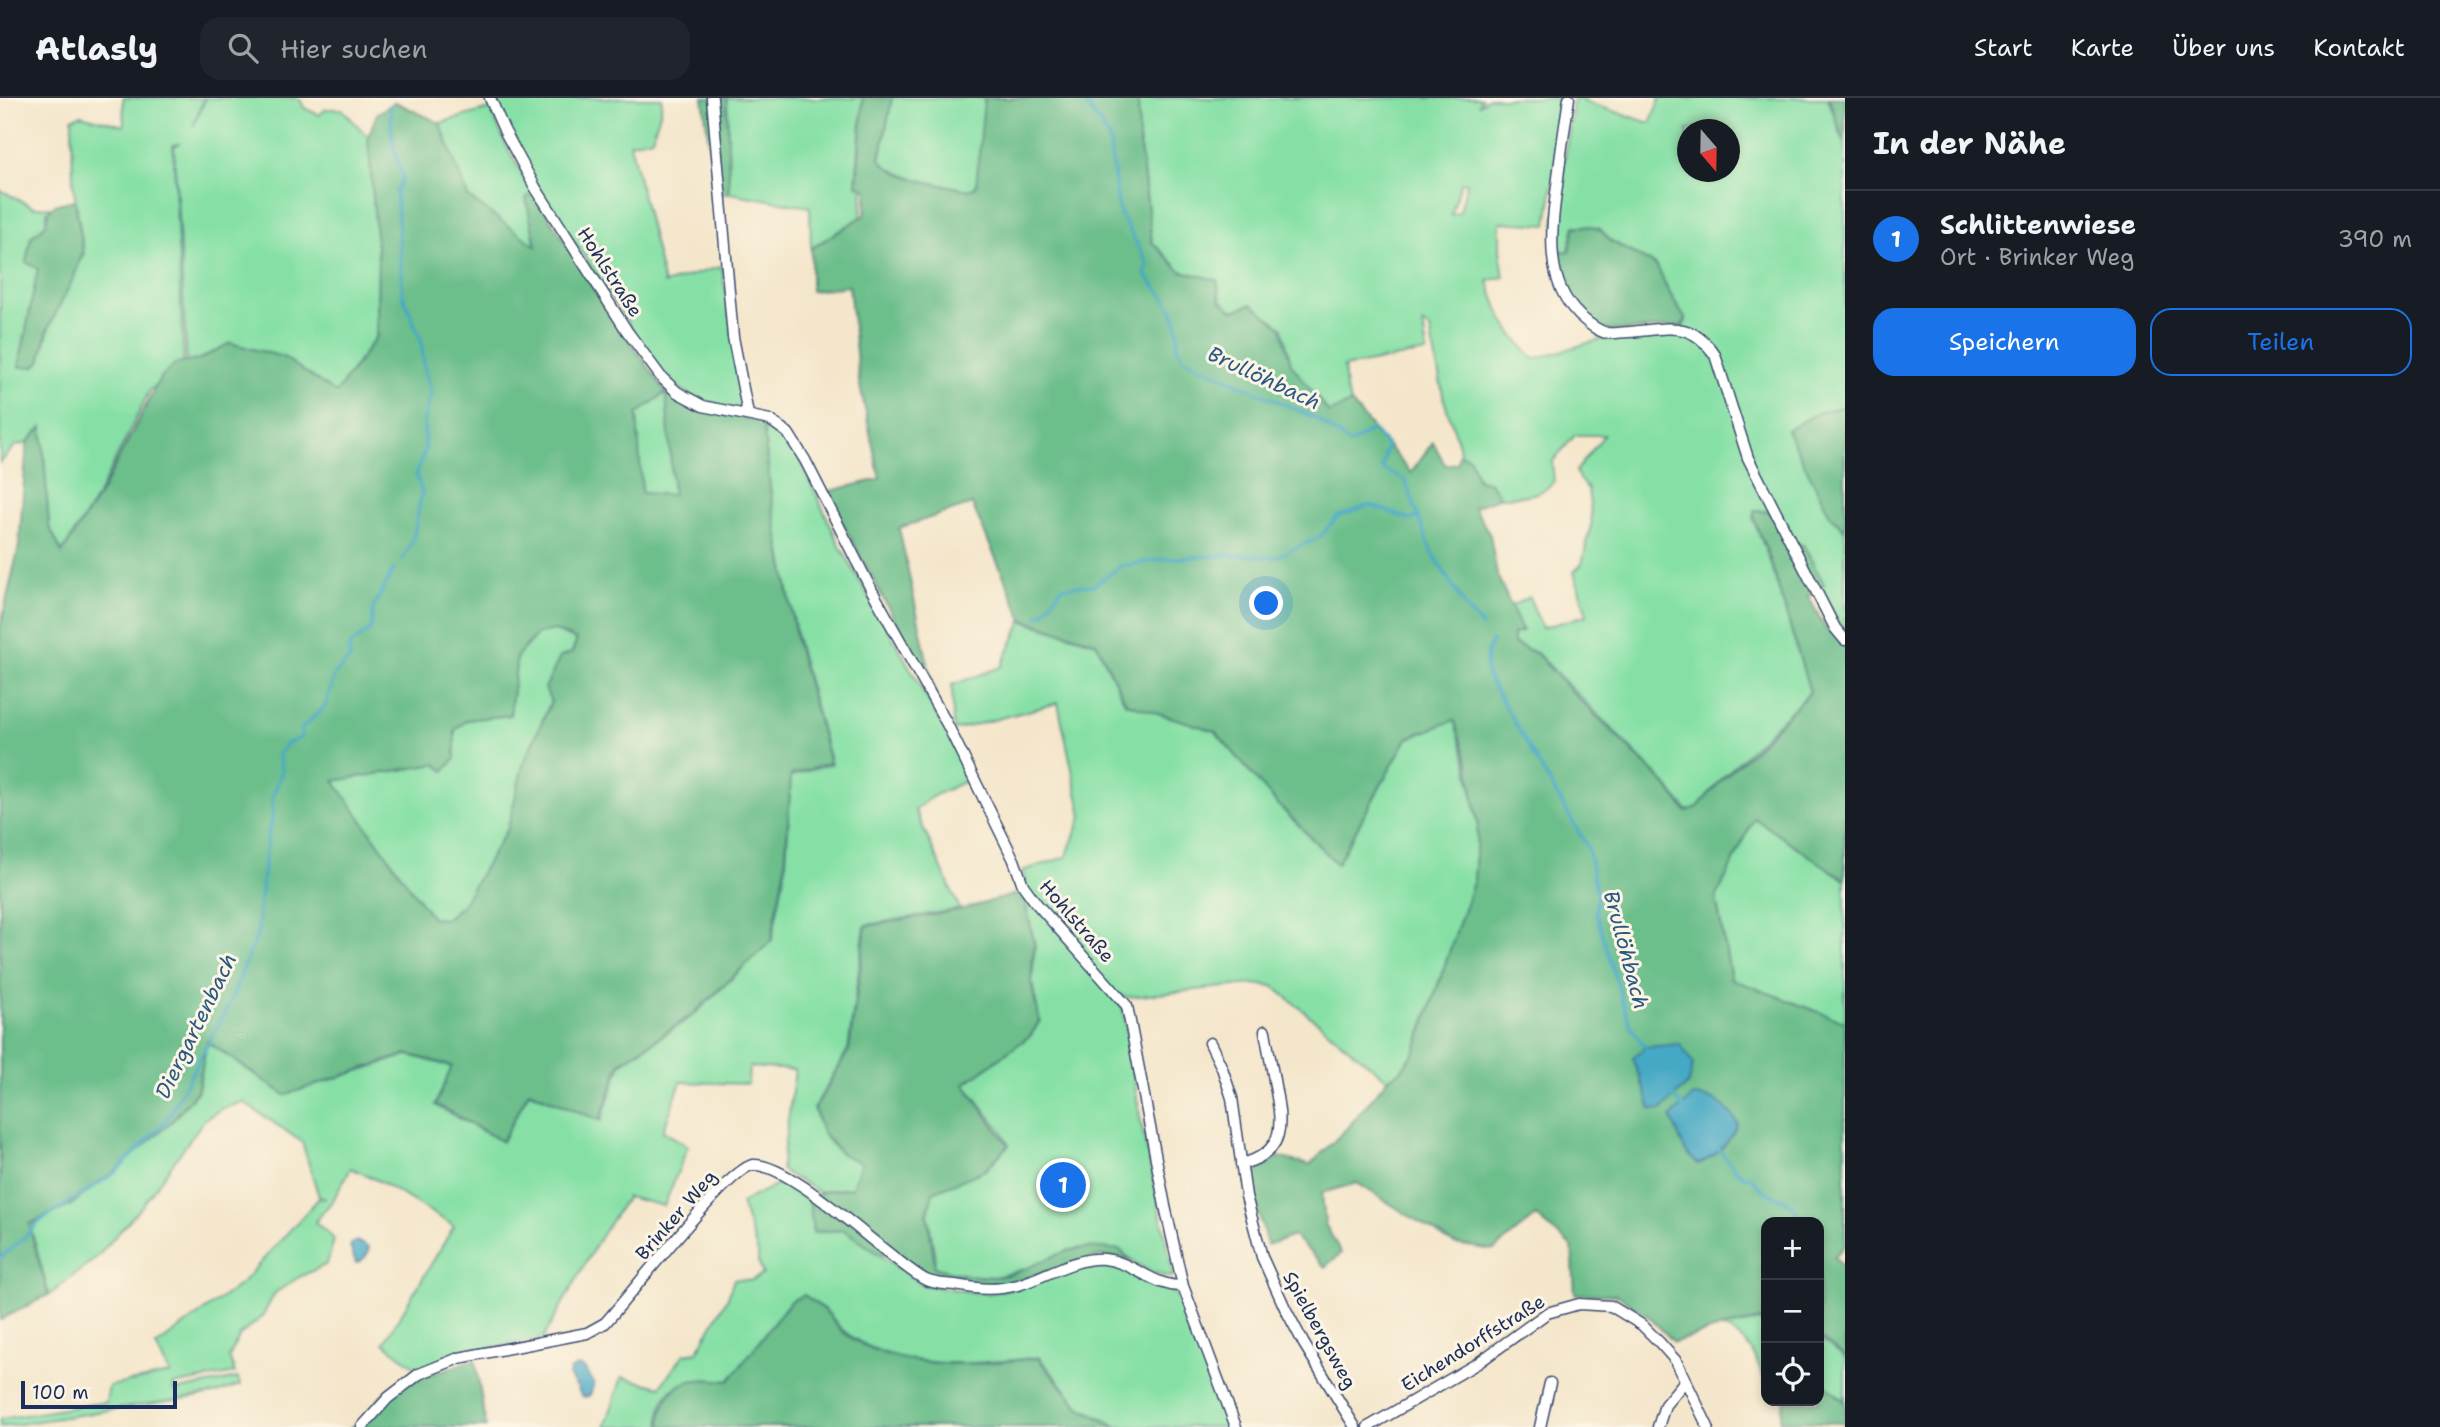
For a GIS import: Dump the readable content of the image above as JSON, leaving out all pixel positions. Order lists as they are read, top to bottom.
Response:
{
  "streets": {
    "street": [
      "Hohlstraße",
      "Brinker Weg",
      "Spielbergsweg",
      "Eichendorffstraße"
    ]
  },
  "crossings": [
    ["Hohlstraße", "Brinker Weg"]
  ],
  "water": ["Brullöhbach", "Diergartenbach"],
  "scale_bar": "100 m",
  "north": "bottom",
  "page": {
    "header": "Atlasly",
    "search": "Hier suchen",
    "nav": [
      "Start",
      "Karte",
      "Über uns",
      "Kontakt"
    ],
    "heading": "In der Nähe",
    "list": [
      {
        "mark": "1",
        "name": "Schlittenwiese",
        "note": "Ort · Brinker Weg",
        "value": "390 m"
      }
    ],
    "buttons": ["Speichern", "Teilen"],
    "pins": "1",
    "map_buttons": ["+", "−"],
    "scale": "100 m"
  }
}
